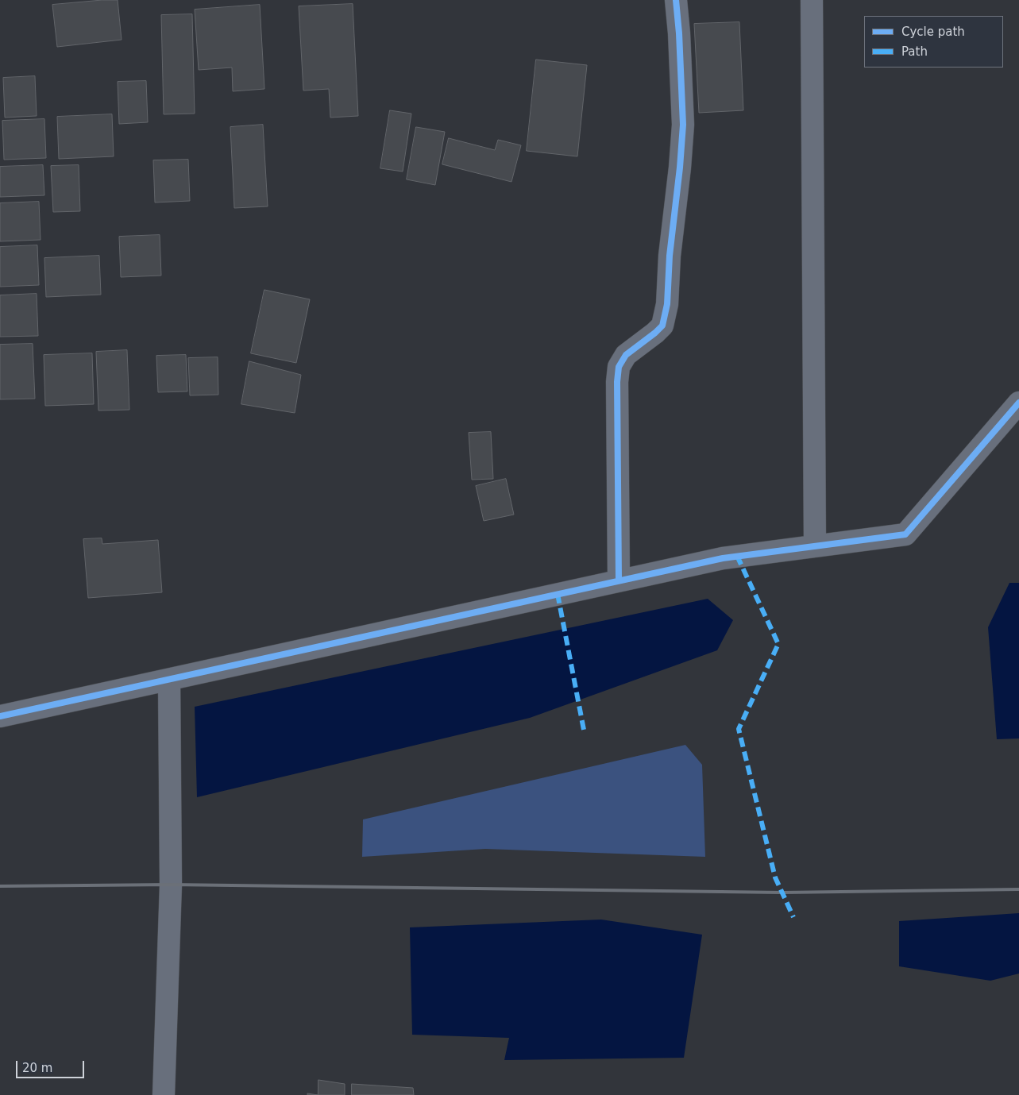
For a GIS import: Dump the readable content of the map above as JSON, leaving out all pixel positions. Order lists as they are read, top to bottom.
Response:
{
  "legend": ["Cycle path", "Path"],
  "scale_bar": "20 m"
}
